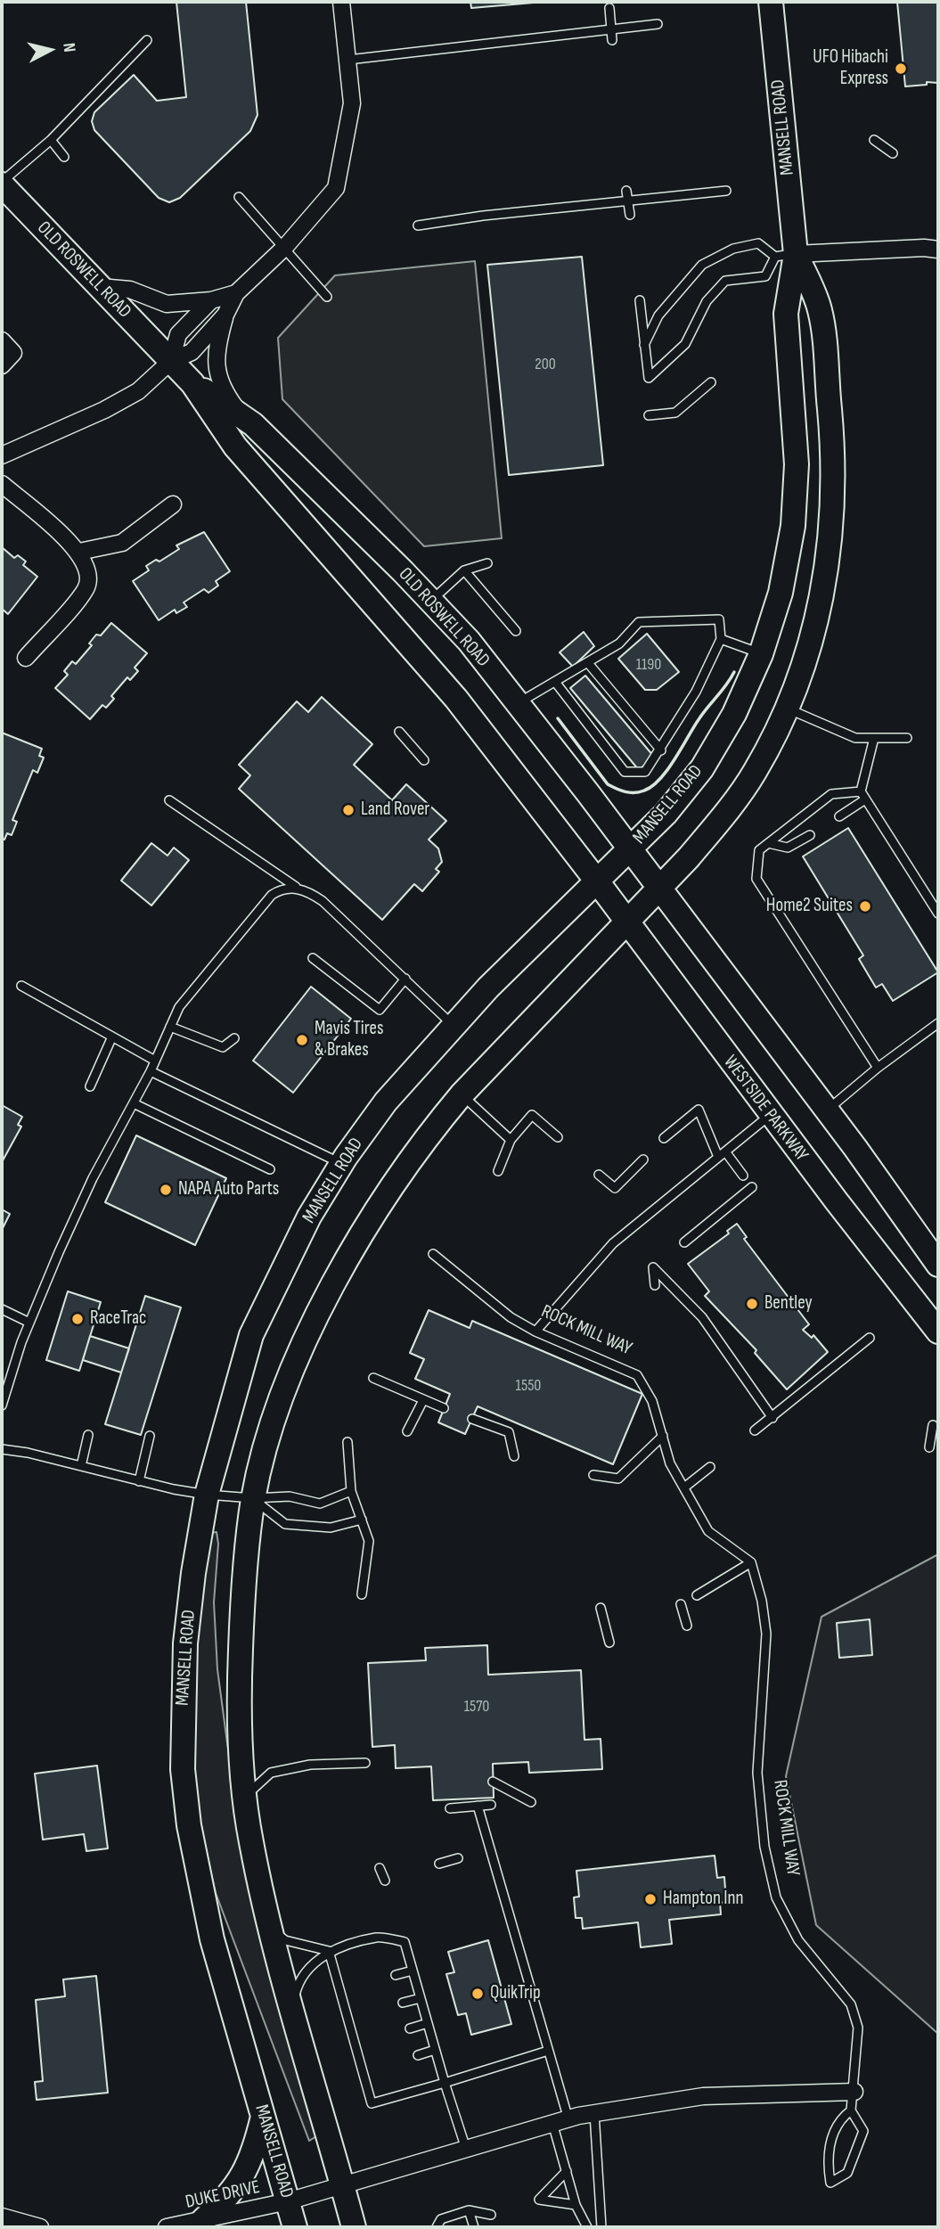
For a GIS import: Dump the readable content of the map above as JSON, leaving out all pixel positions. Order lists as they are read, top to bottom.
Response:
{
  "streets": {
    "main road": ["MANSELL ROAD", "OLD ROSWELL ROAD", "WESTSIDE PARKWAY"],
    "street": ["DUKE DRIVE"],
    "lane": ["ROCK MILL WAY"]
  },
  "crossings": [
    ["MANSELL ROAD", "OLD ROSWELL ROAD"],
    ["MANSELL ROAD", "WESTSIDE PARKWAY"],
    ["MANSELL ROAD", "DUKE DRIVE"],
    ["OLD ROSWELL ROAD", "WESTSIDE PARKWAY"]
  ],
  "places": [
    "UFO Hibachi Express",
    "Land Rover",
    "Home2 Suites",
    "Mavis Tires & Brakes",
    "NAPA Auto Parts",
    "Bentley",
    "RaceTrac",
    "Hampton Inn",
    "QuikTrip"
  ],
  "house_numbers": [
    "200",
    "1190",
    "1550",
    "1570"
  ],
  "north": "right"
}
